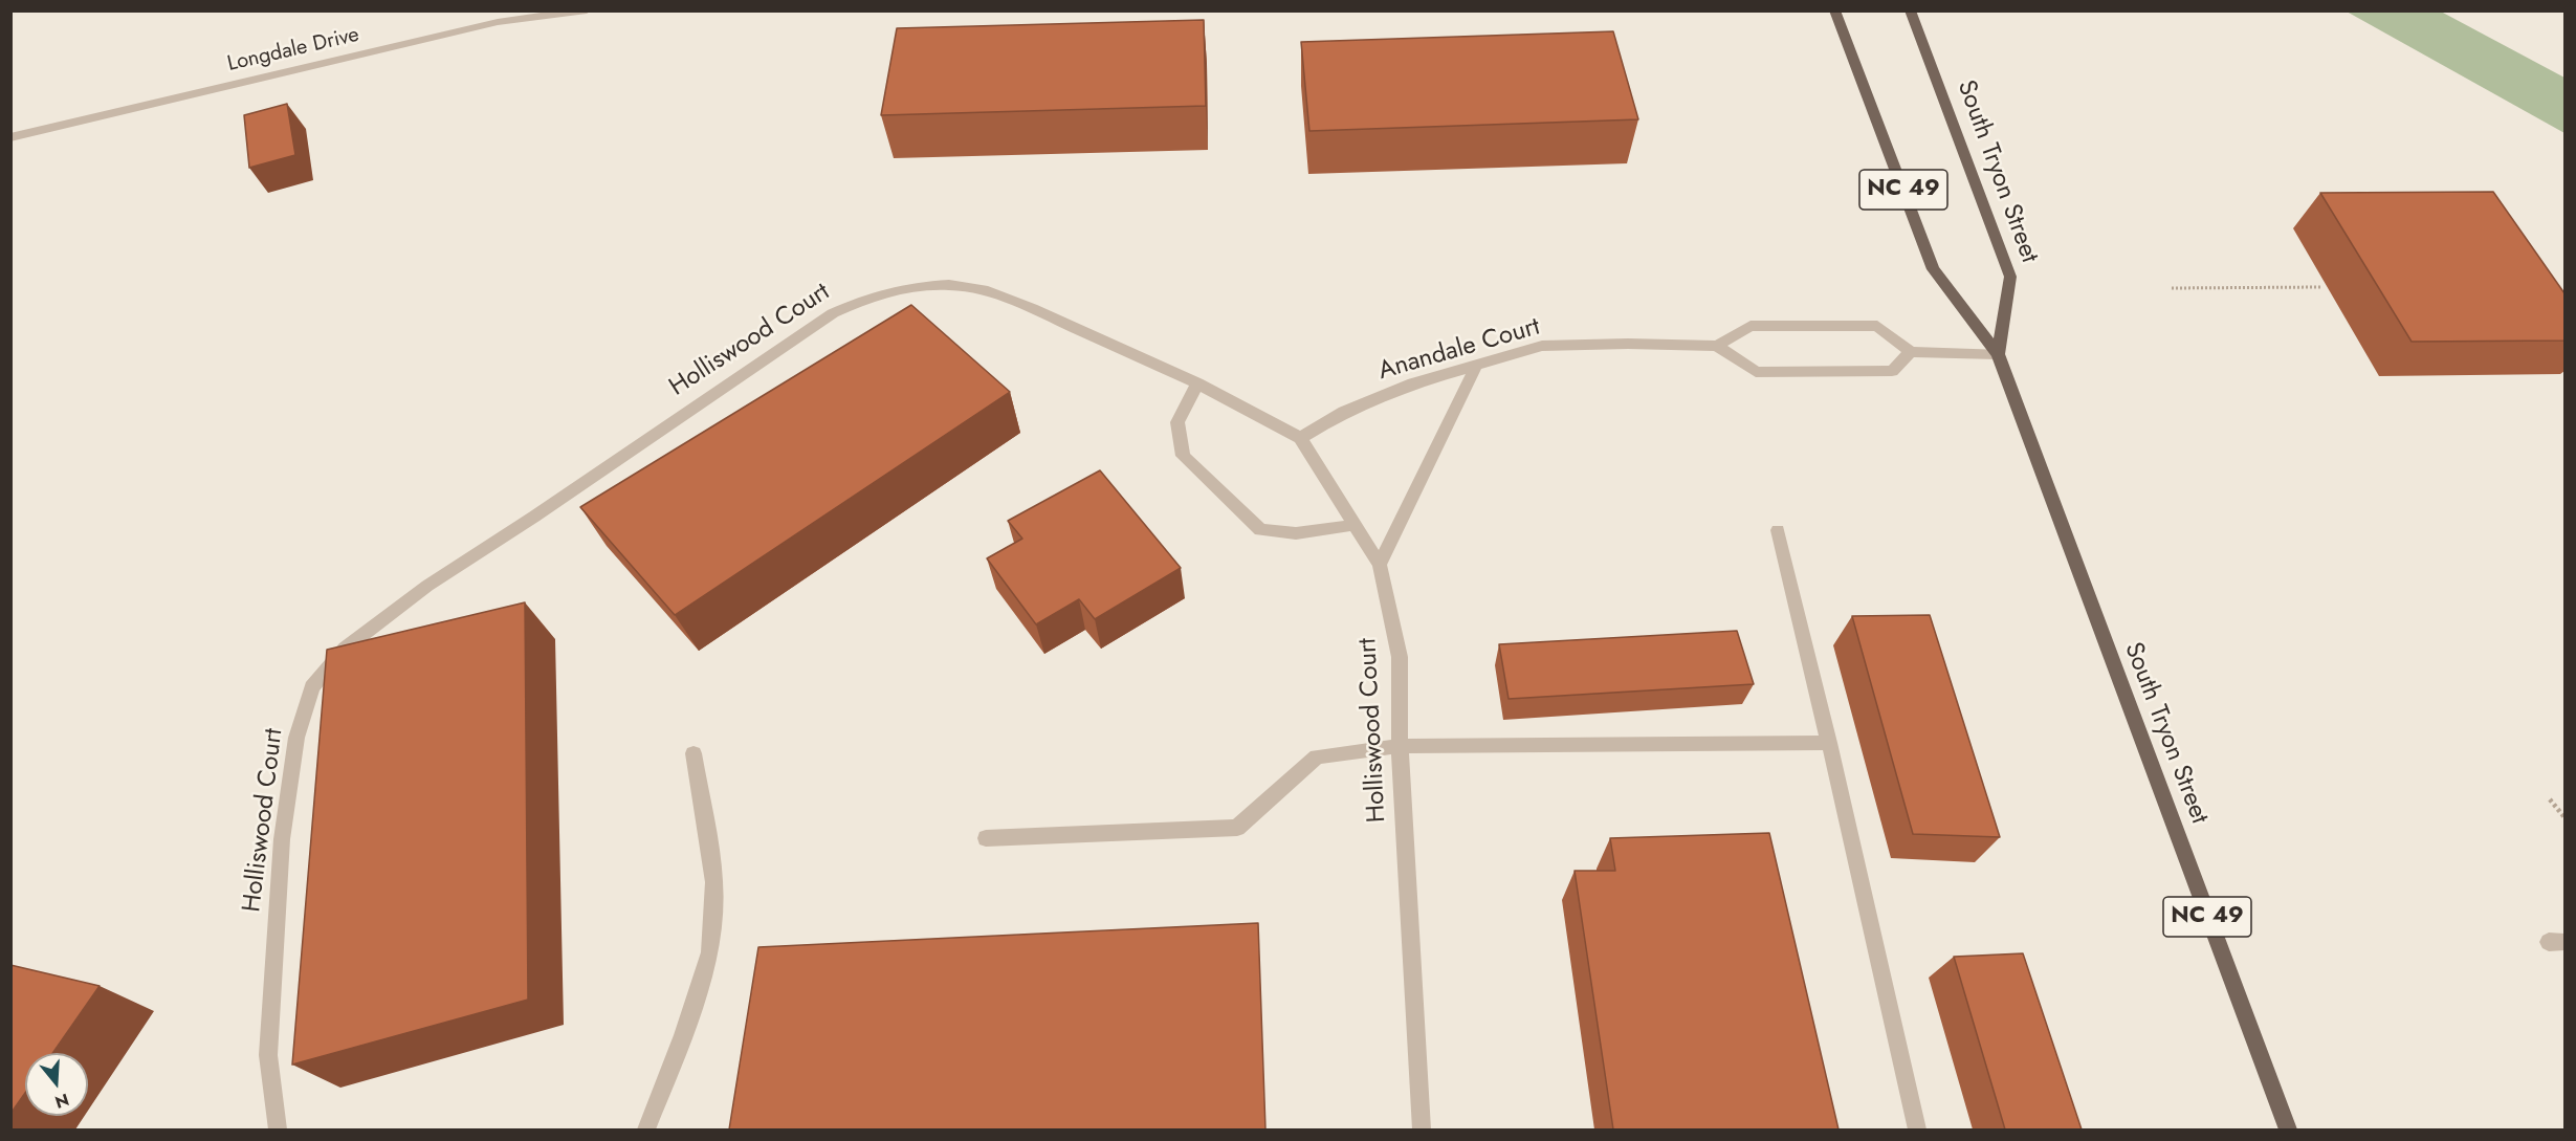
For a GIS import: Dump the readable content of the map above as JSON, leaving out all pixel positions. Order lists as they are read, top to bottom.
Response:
{
  "streets": {
    "main road": ["South Tryon Street", "NC 49"],
    "street": ["Longdale Drive", "Holliswood Court", "Anandale Court"]
  },
  "crossings": [
    ["Holliswood Court", "Anandale Court"]
  ],
  "north": "bottom"
}
